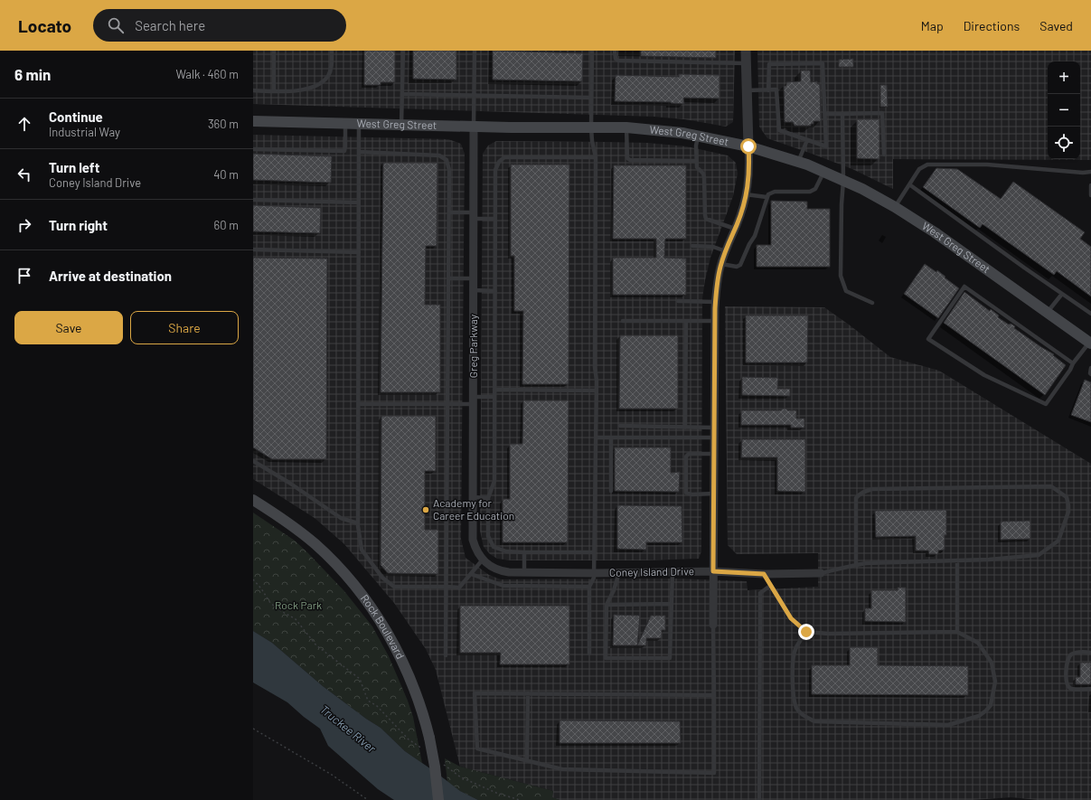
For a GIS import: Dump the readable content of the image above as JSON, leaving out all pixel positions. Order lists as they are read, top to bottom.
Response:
{
  "streets": {
    "main road": ["West Greg Street", "Rock Boulevard"],
    "street": ["Greg Parkway", "Coney Island Drive"]
  },
  "crossings": [
    ["West Greg Street", "Greg Parkway"],
    ["Greg Parkway", "Coney Island Drive"]
  ],
  "water": ["Truckee River"],
  "parks": ["Rock Park"],
  "places": ["Academy for Career Education"],
  "page": {
    "header": "Locato",
    "search": "Search here",
    "nav": ["Map", "Directions", "Saved"],
    "heading": ["6 min", "Walk · 460 m"],
    "map_buttons": ["+", "−"],
    "list": [
      ["Continue", "Industrial Way", "360 m"],
      ["Turn left", "Coney Island Drive", "40 m"],
      ["Turn right", "60 m"],
      "Arrive at destination"
    ],
    "buttons": ["Save", "Share"]
  }
}
